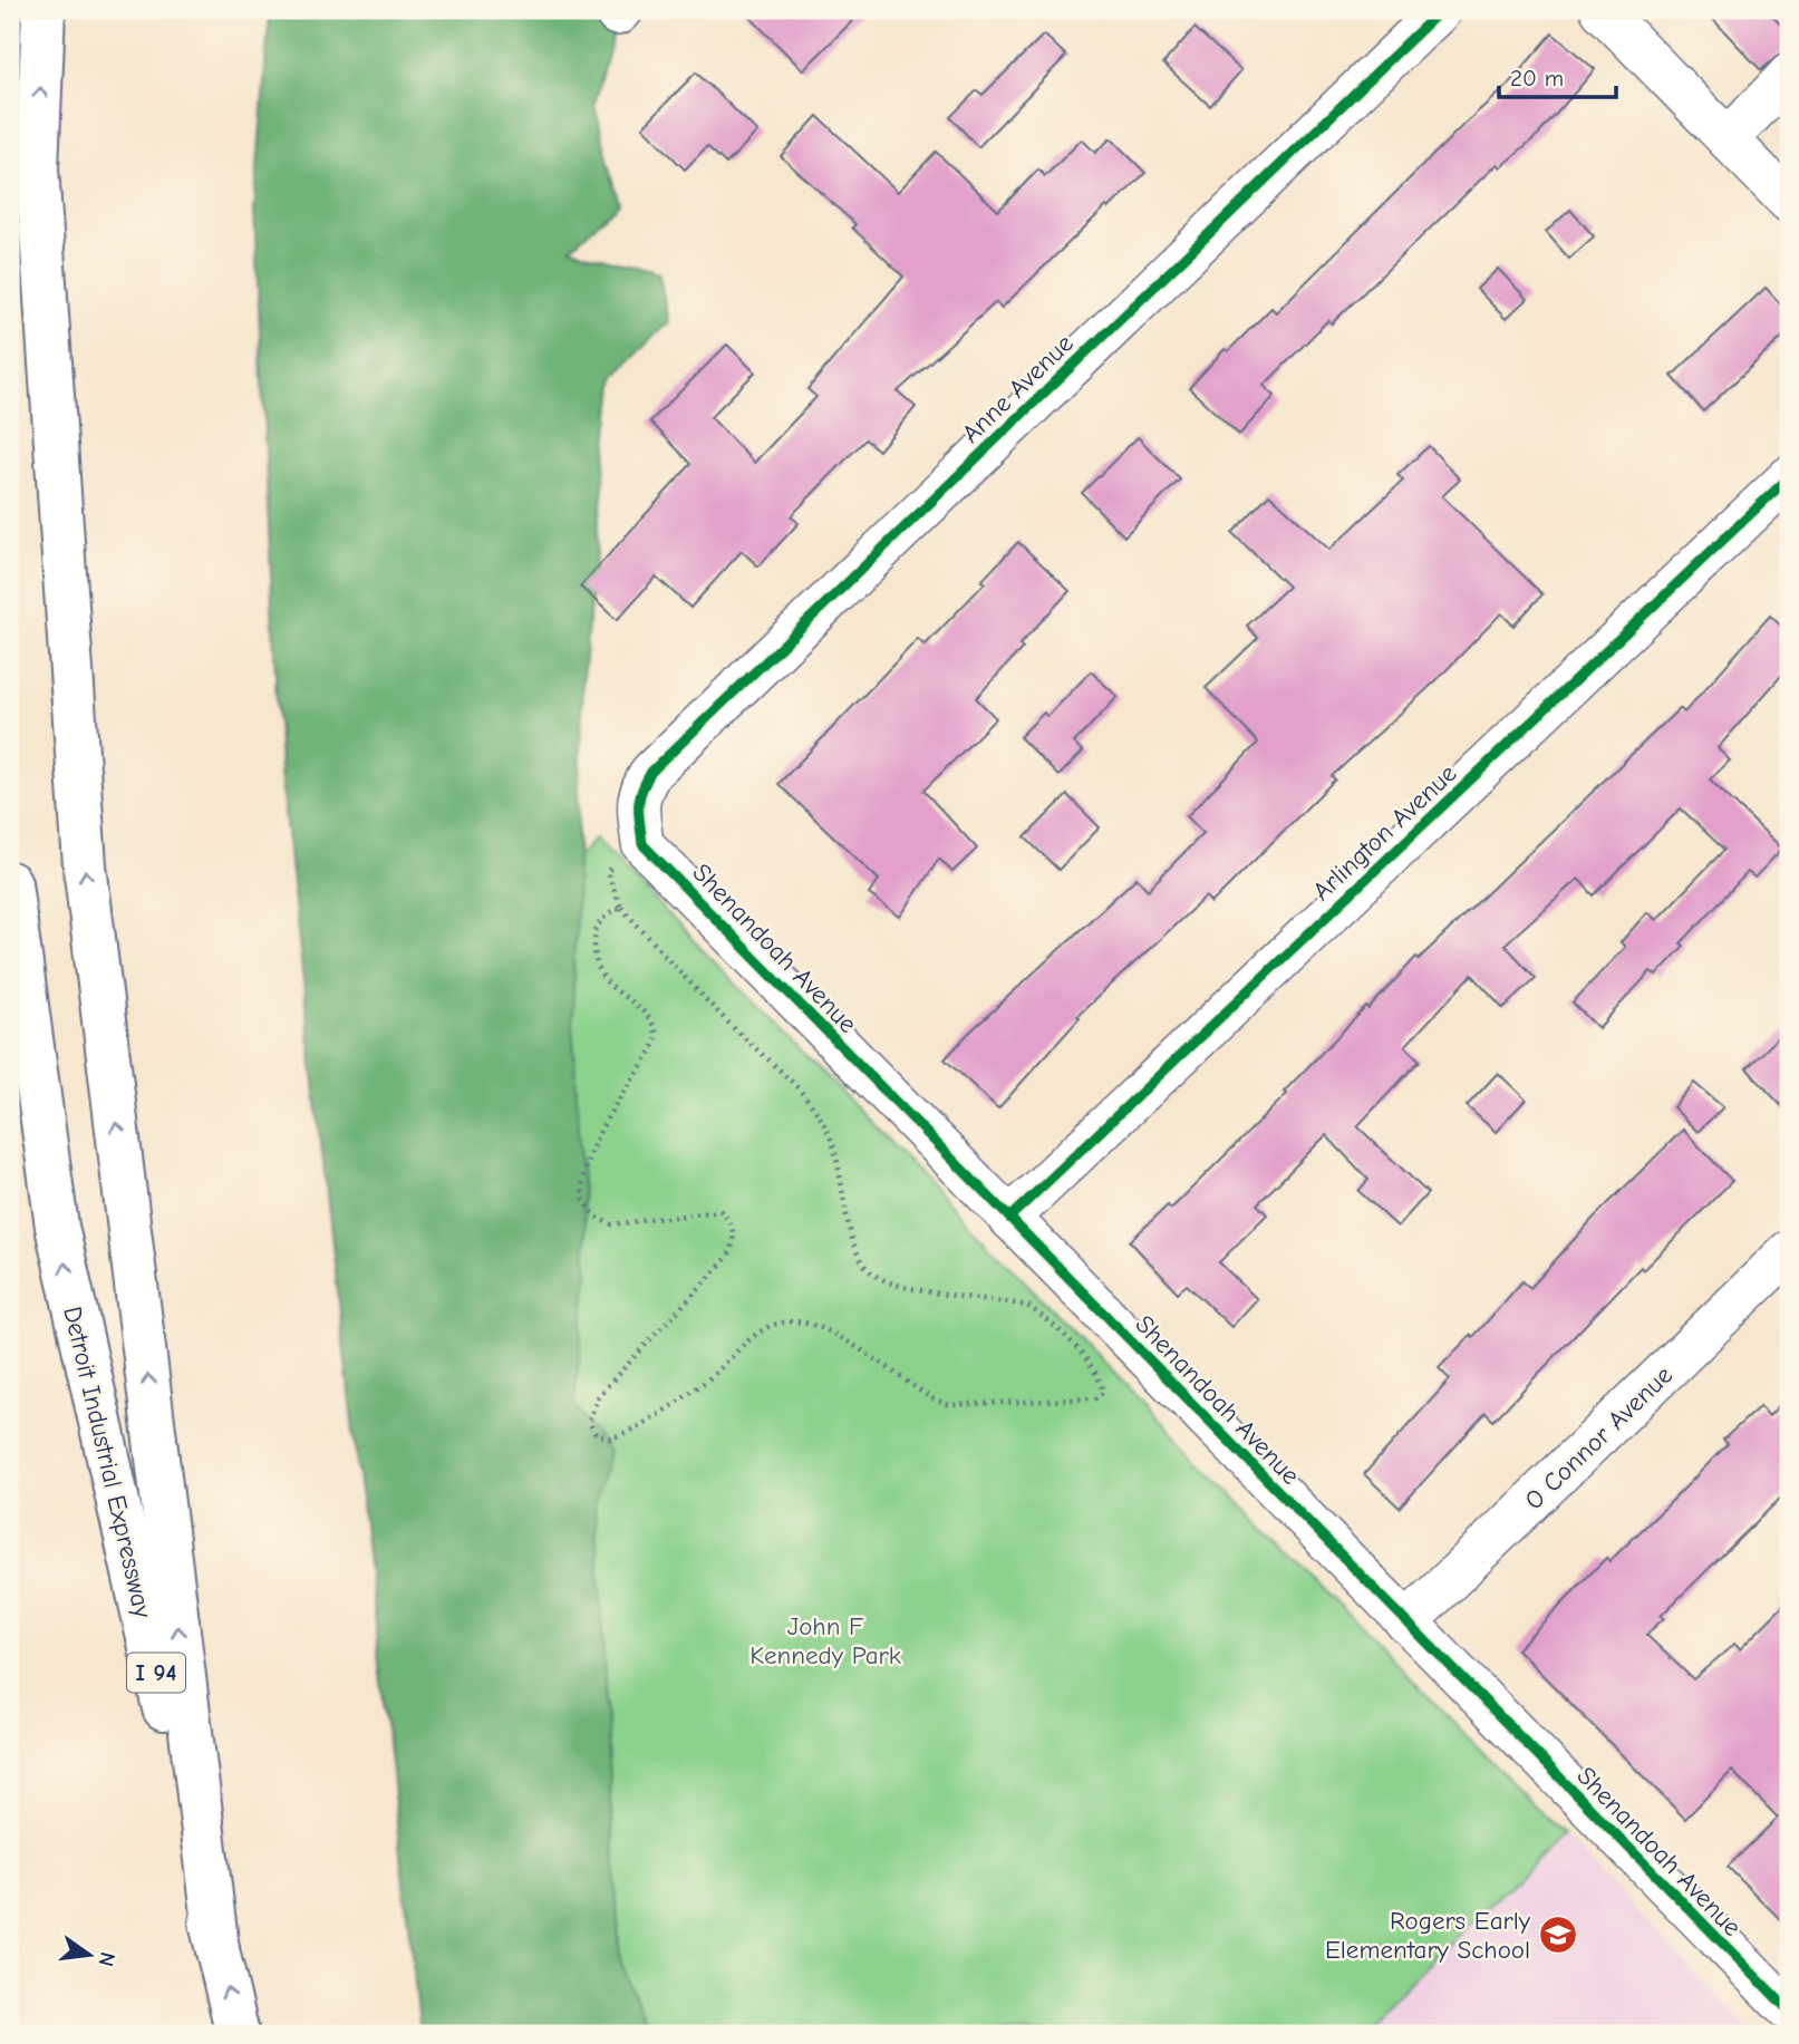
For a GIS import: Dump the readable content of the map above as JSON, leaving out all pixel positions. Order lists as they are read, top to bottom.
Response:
{
  "streets": {
    "highway": ["Detroit Industrial Expressway", "I 94"],
    "street": [
      "Anne Avenue",
      "Arlington Avenue",
      "Shenandoah Avenue",
      "O Connor Avenue"
    ]
  },
  "crossings": [
    ["Anne Avenue", "Shenandoah Avenue"],
    ["Arlington Avenue", "Shenandoah Avenue"],
    ["Shenandoah Avenue", "O Connor Avenue"]
  ],
  "parks": ["John F Kennedy Park"],
  "places": {
    "school or university": ["Rogers Early Elementary School"]
  },
  "scale_bar": "20 m",
  "north": "right"
}
